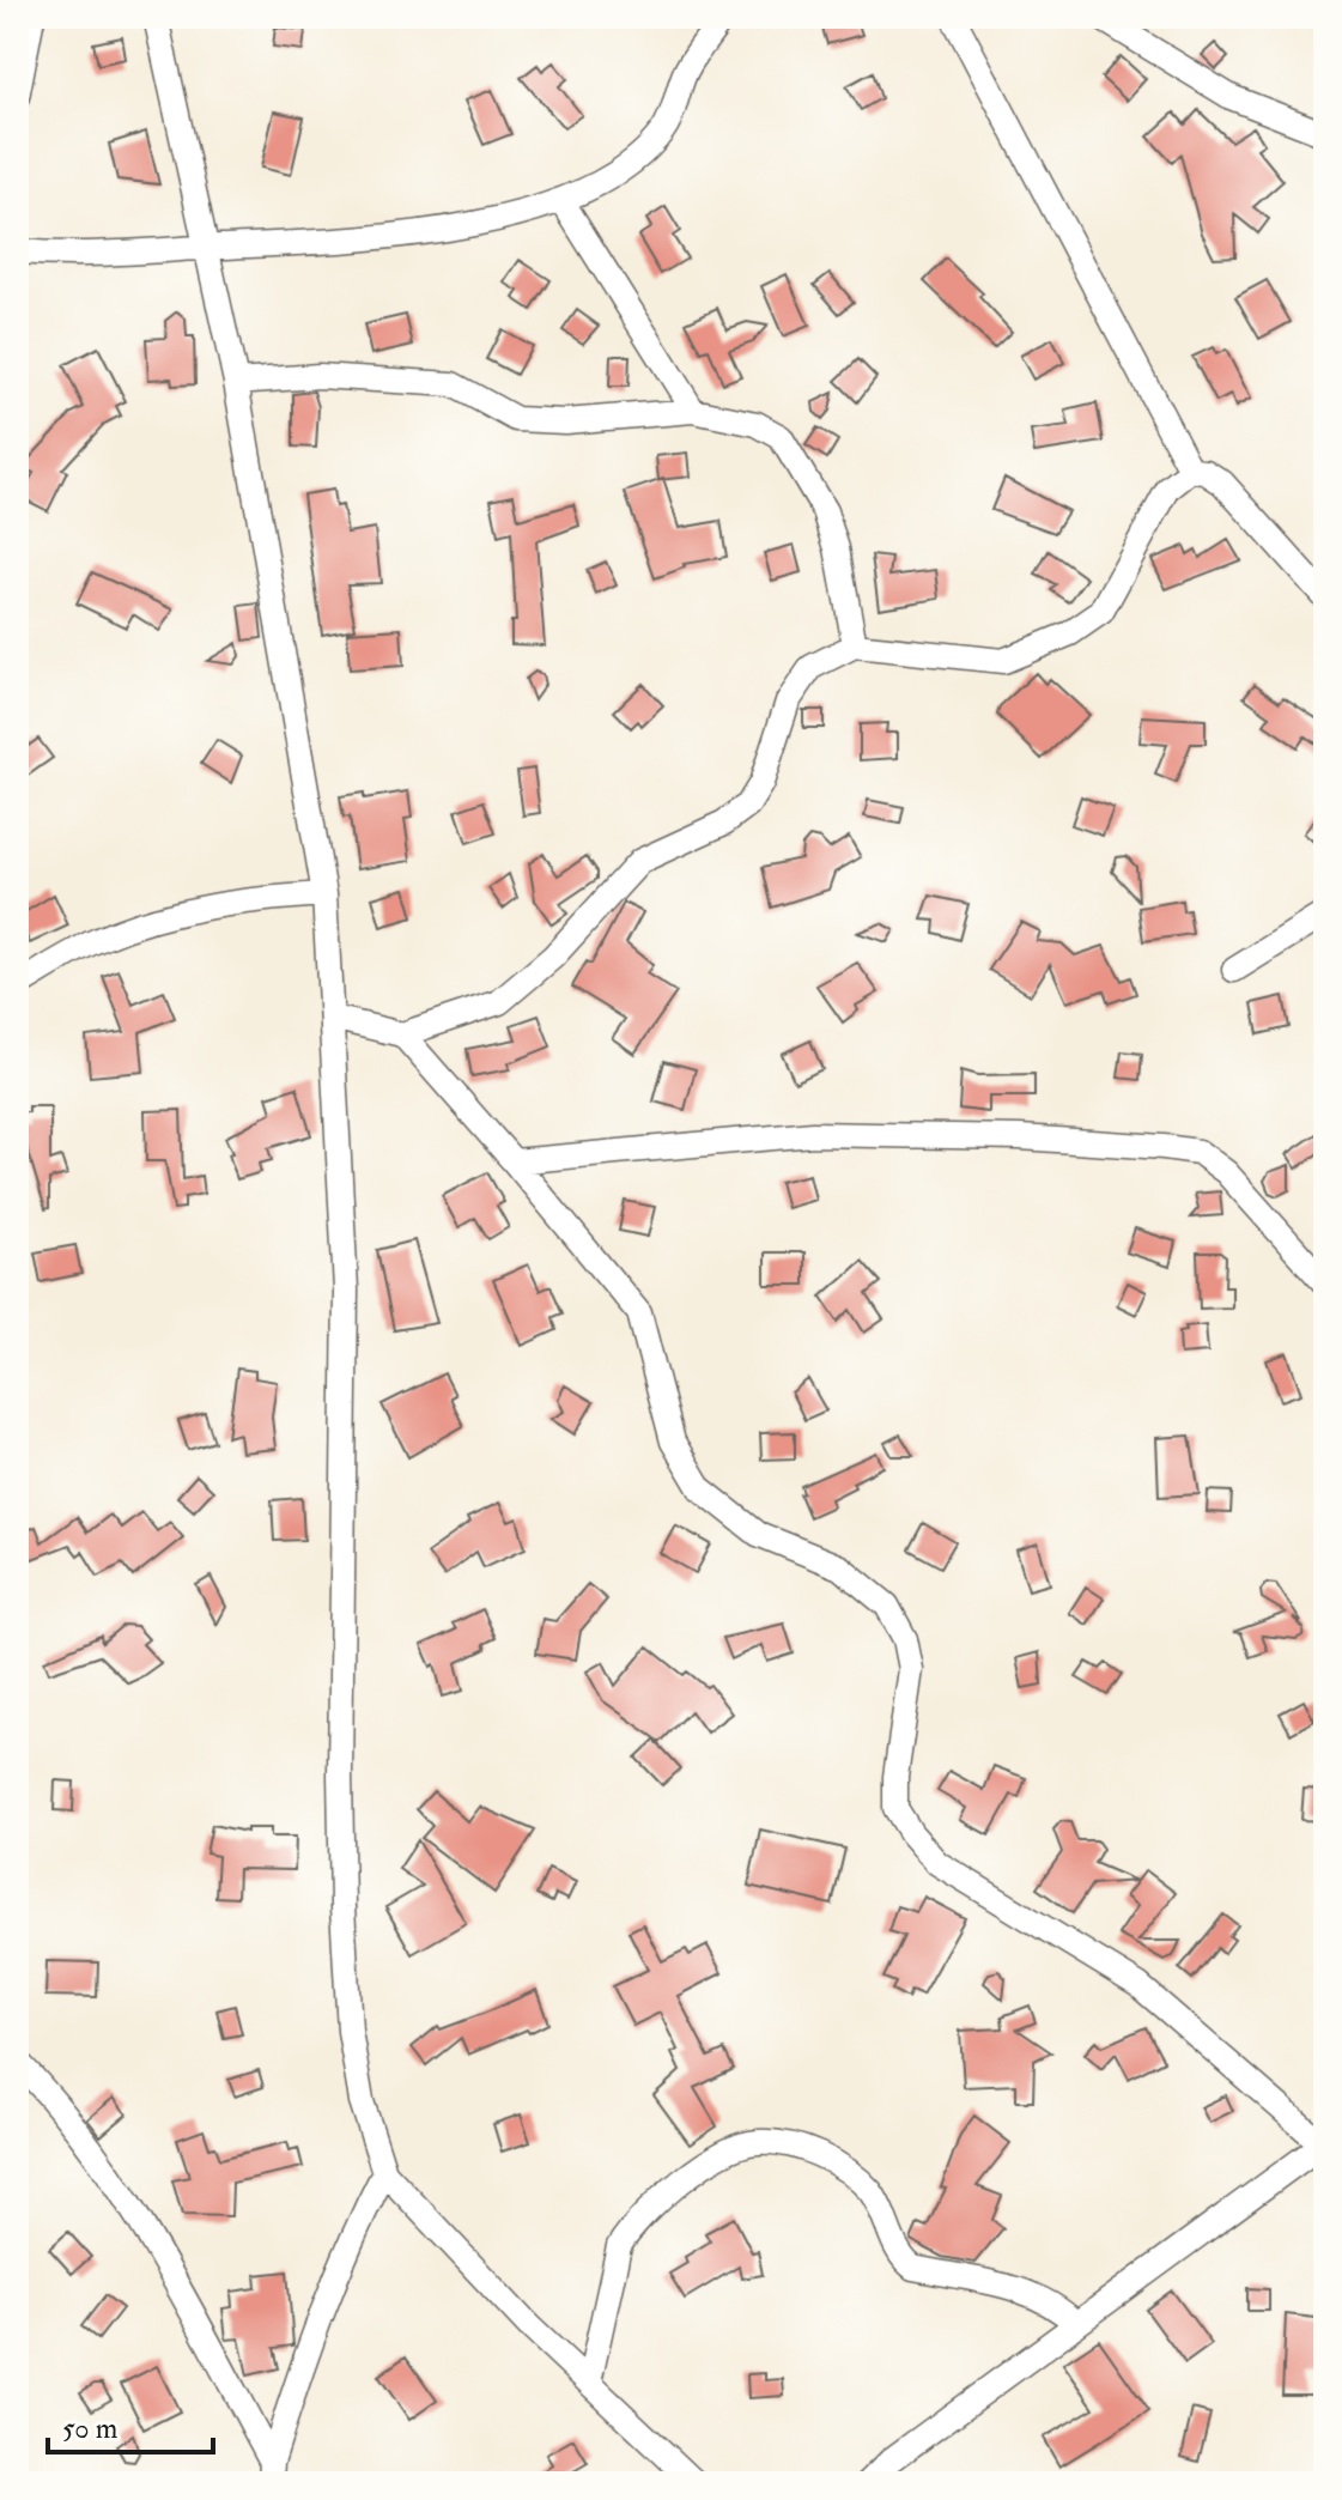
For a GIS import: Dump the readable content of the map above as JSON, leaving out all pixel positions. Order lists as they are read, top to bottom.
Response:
{
  "scale_bar": "50 m"
}
